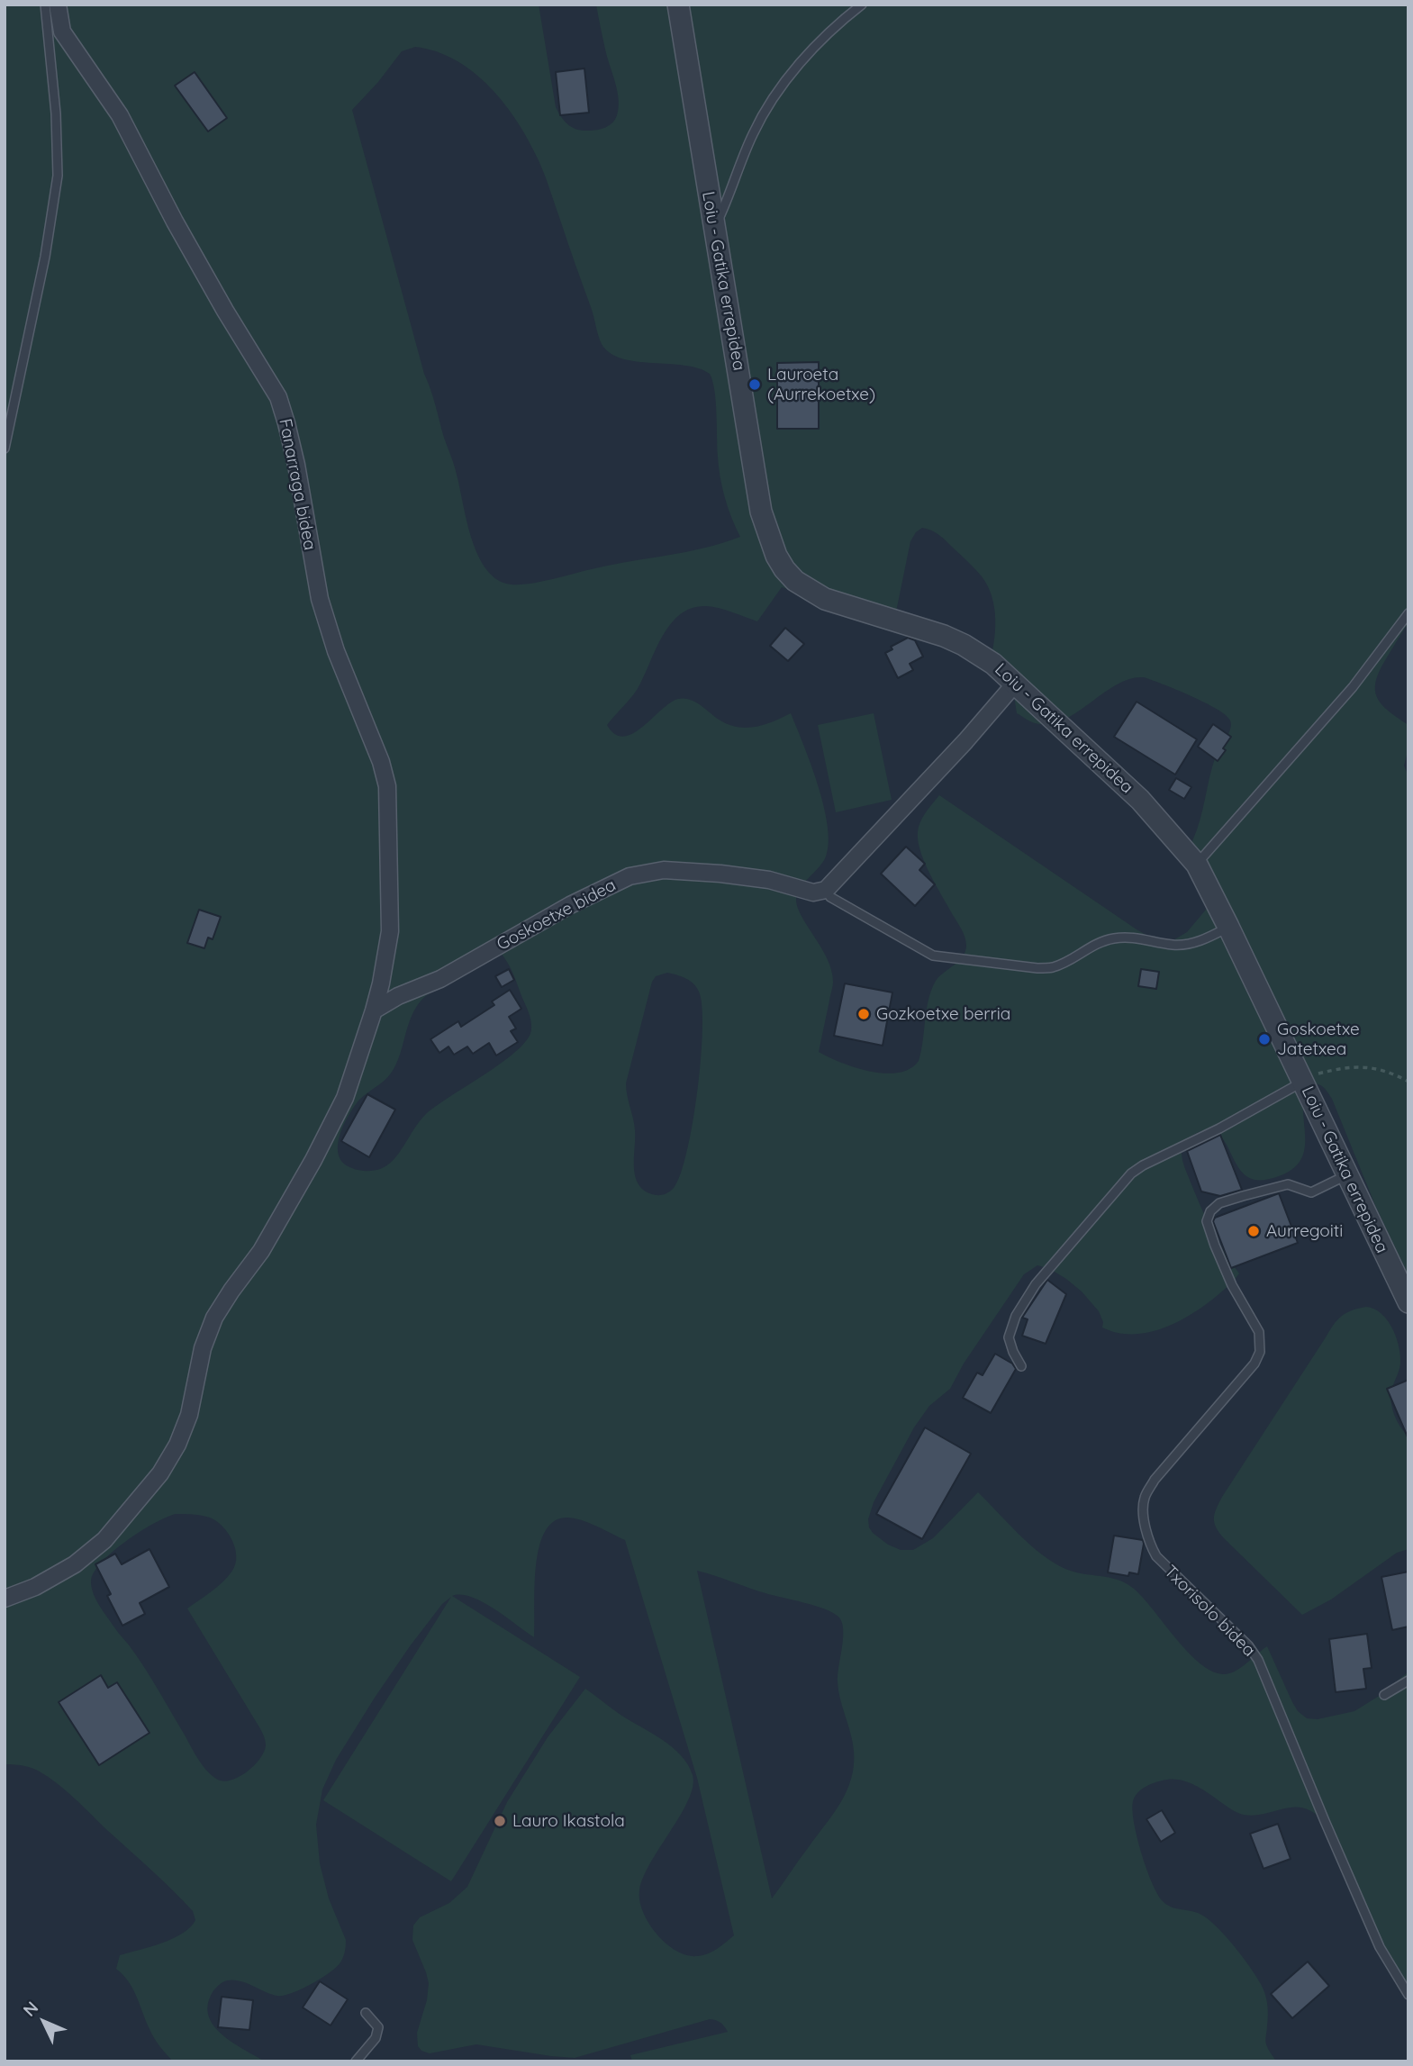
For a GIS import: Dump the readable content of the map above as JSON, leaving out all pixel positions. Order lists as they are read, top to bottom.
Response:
{
  "streets": {
    "street": ["Loiu - Gatika errepidea", "Fanarraga bidea", "Goskoetxe bidea"],
    "lane": ["Txorisolo bidea"]
  },
  "crossings": [
    ["Loiu - Gatika errepidea", "Txorisolo bidea"],
    ["Fanarraga bidea", "Goskoetxe bidea"]
  ],
  "places": [
    "Lauroeta (Aurrekoetxe)",
    "Gozkoetxe berria",
    "Goskoetxe Jatetxea",
    "Aurregoiti",
    "Lauro Ikastola"
  ],
  "north": "top left"
}
